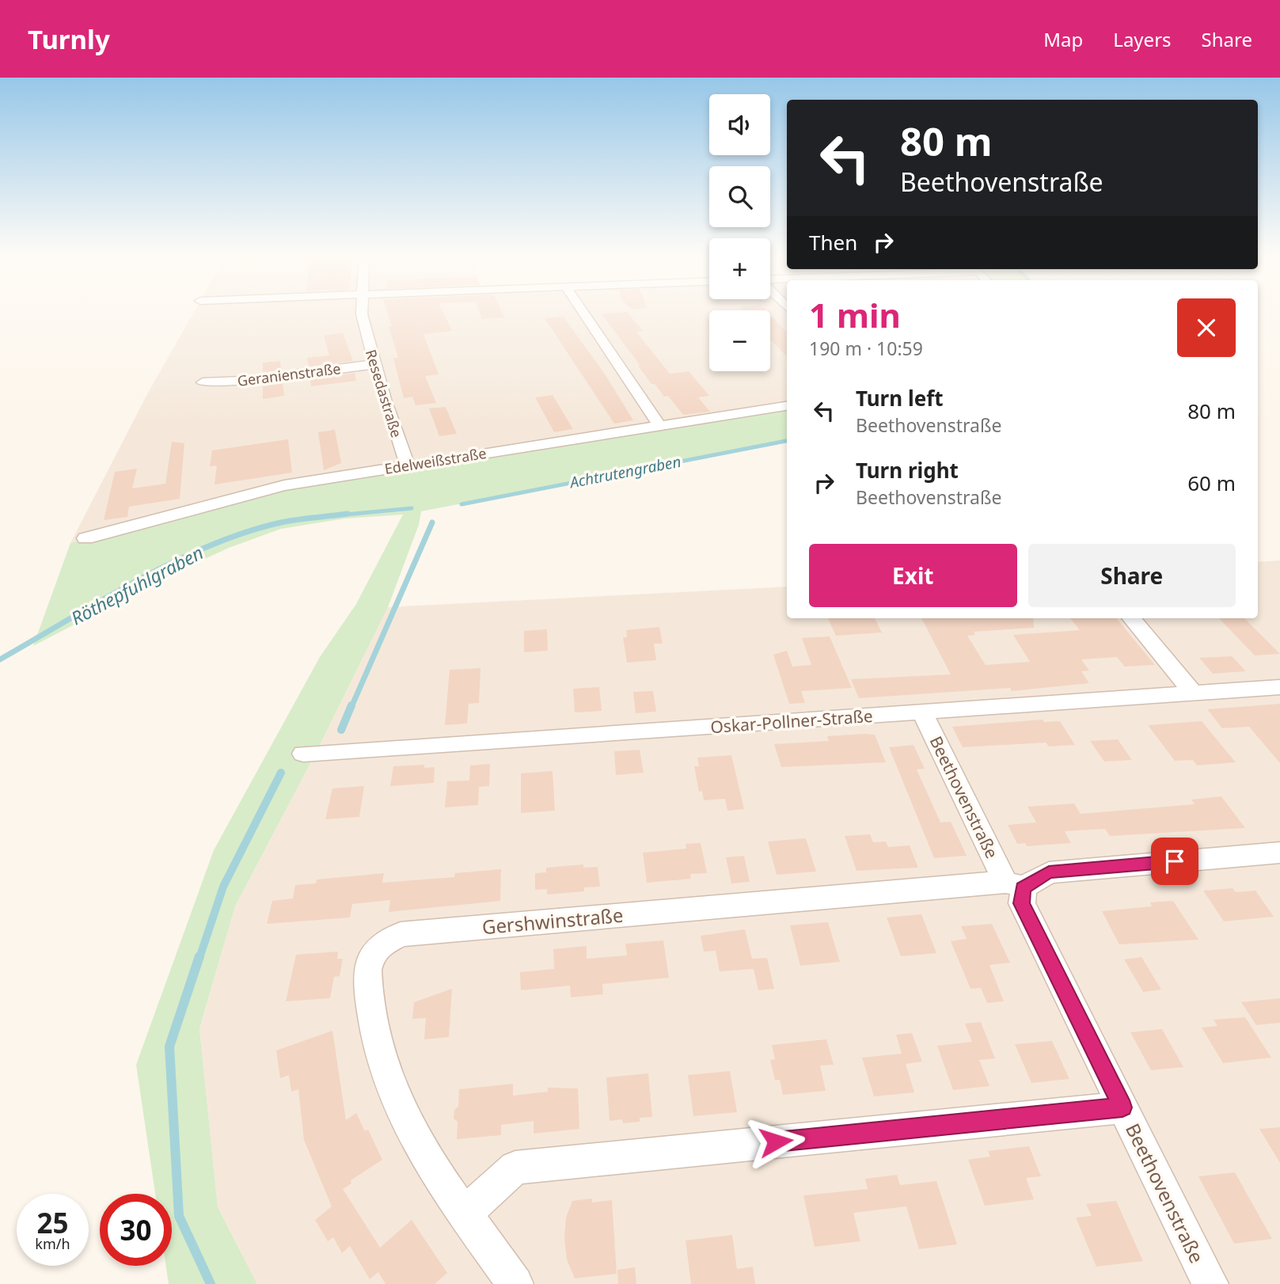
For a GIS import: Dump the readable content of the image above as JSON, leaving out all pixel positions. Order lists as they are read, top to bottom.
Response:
{
  "streets": {
    "street": [
      "Geranienstraße",
      "Resedastraße",
      "Edelweißstraße",
      "Oskar-Pollner-Straße",
      "Beethovenstraße",
      "Gershwinstraße"
    ]
  },
  "crossings": [
    ["Geranienstraße", "Resedastraße"],
    ["Resedastraße", "Edelweißstraße"],
    ["Oskar-Pollner-Straße", "Beethovenstraße"],
    ["Beethovenstraße", "Gershwinstraße"]
  ],
  "water": ["Achtrutengraben", "Röthepfuhlgraben"],
  "page": {
    "header": "Turnly",
    "nav": ["Map", "Layers", "Share"],
    "map_buttons": ["+", "−"],
    "turn": ["80 m", "Beethovenstraße"],
    "then": "Then",
    "heading": ["1 min", "190 m · 10:59"],
    "list": [
      {
        "name": "Turn left",
        "note": "Beethovenstraße",
        "value": "80 m"
      },
      {
        "name": "Turn right",
        "note": "Beethovenstraße",
        "value": "60 m"
      }
    ],
    "buttons": ["Exit", "Share"],
    "speed": "25 km/h",
    "limit": "30"
  }
}
